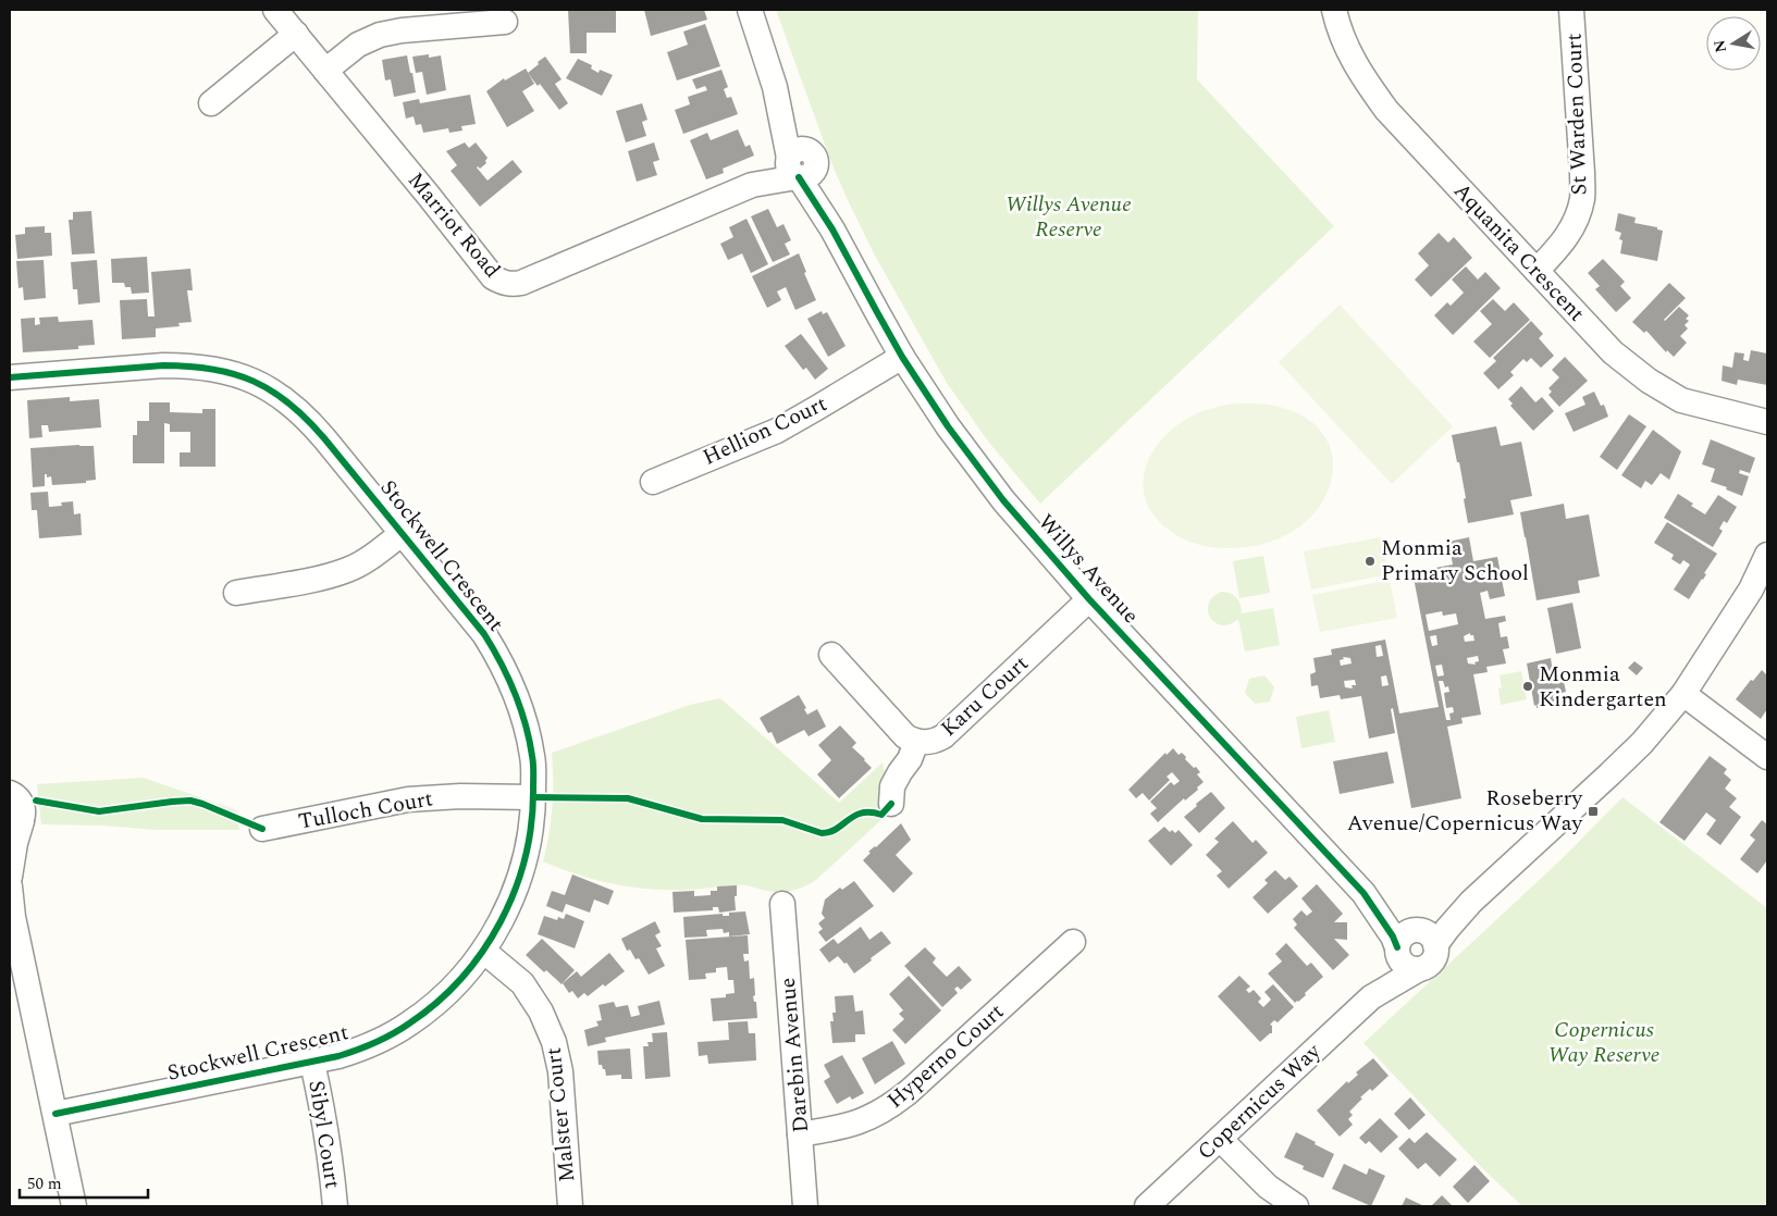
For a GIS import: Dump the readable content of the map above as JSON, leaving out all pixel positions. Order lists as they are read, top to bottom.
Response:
{
  "streets": {
    "street": [
      "St Warden Court",
      "Marriot Road",
      "Aquanita Crescent",
      "Hellion Court",
      "Stockwell Crescent",
      "Willys Avenue",
      "Karu Court",
      "Tulloch Court",
      "Darebin Avenue",
      "Hyperno Court",
      "Copernicus Way",
      "Malster Court",
      "Sibyl Court"
    ]
  },
  "crossings": [
    ["St Warden Court", "Aquanita Crescent"],
    ["Marriot Road", "Willys Avenue"],
    ["Hellion Court", "Willys Avenue"],
    ["Stockwell Crescent", "Tulloch Court"],
    ["Stockwell Crescent", "Malster Court"],
    ["Stockwell Crescent", "Sibyl Court"],
    ["Willys Avenue", "Karu Court"],
    ["Willys Avenue", "Copernicus Way"],
    ["Darebin Avenue", "Hyperno Court"]
  ],
  "parks": ["Willys Avenue Reserve", "Copernicus Way Reserve"],
  "places": {
    "other": ["Monmia Primary School", "Monmia Kindergarten"],
    "transit": ["Roseberry Avenue/Copernicus Way"]
  },
  "scale_bar": "50 m",
  "north": "left"
}
